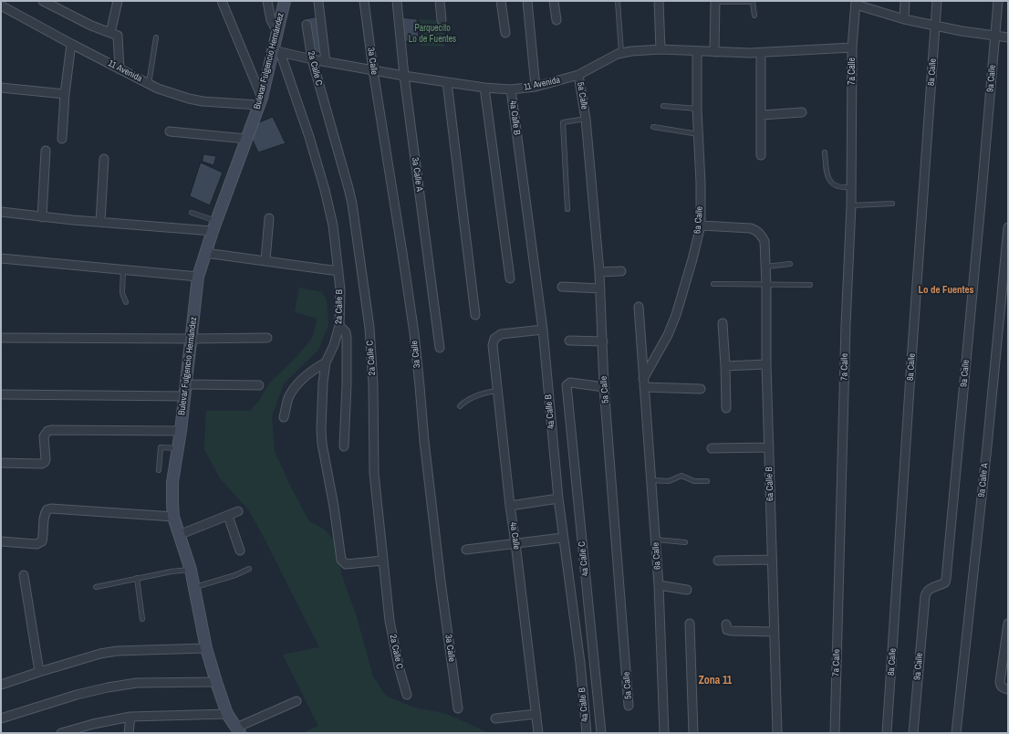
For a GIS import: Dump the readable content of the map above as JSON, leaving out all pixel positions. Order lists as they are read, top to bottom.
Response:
{
  "streets": {
    "street": [
      "Bulevar Fulgencio Hernández",
      "3a Calle",
      "2a Calle C",
      "11 Avenida",
      "7a Calle",
      "8a Calle",
      "9a Calle",
      "5a Calle",
      "4a Calle B",
      "3a Calle A",
      "6a Calle",
      "2a Calle B",
      "9a Calle A",
      "6a Calle B",
      "4a Calle",
      "4a Calle C"
    ]
  },
  "crossings": [
    ["Bulevar Fulgencio Hernández", "11 Avenida"],
    ["Bulevar Fulgencio Hernández", "2a Calle B"],
    ["3a Calle", "11 Avenida"],
    ["2a Calle C", "11 Avenida"],
    ["2a Calle C", "2a Calle B"],
    ["11 Avenida", "7a Calle"],
    ["11 Avenida", "5a Calle"],
    ["11 Avenida", "4a Calle B"],
    ["11 Avenida", "3a Calle A"],
    ["11 Avenida", "6a Calle"],
    ["11 Avenida", "2a Calle B"],
    ["5a Calle", "4a Calle C"],
    ["4a Calle B", "4a Calle"],
    ["6a Calle", "6a Calle B"]
  ],
  "districts": ["Lo de Fuentes", "Zona 11"],
  "parks": ["Parquecito Lo de Fuentes"]
}
